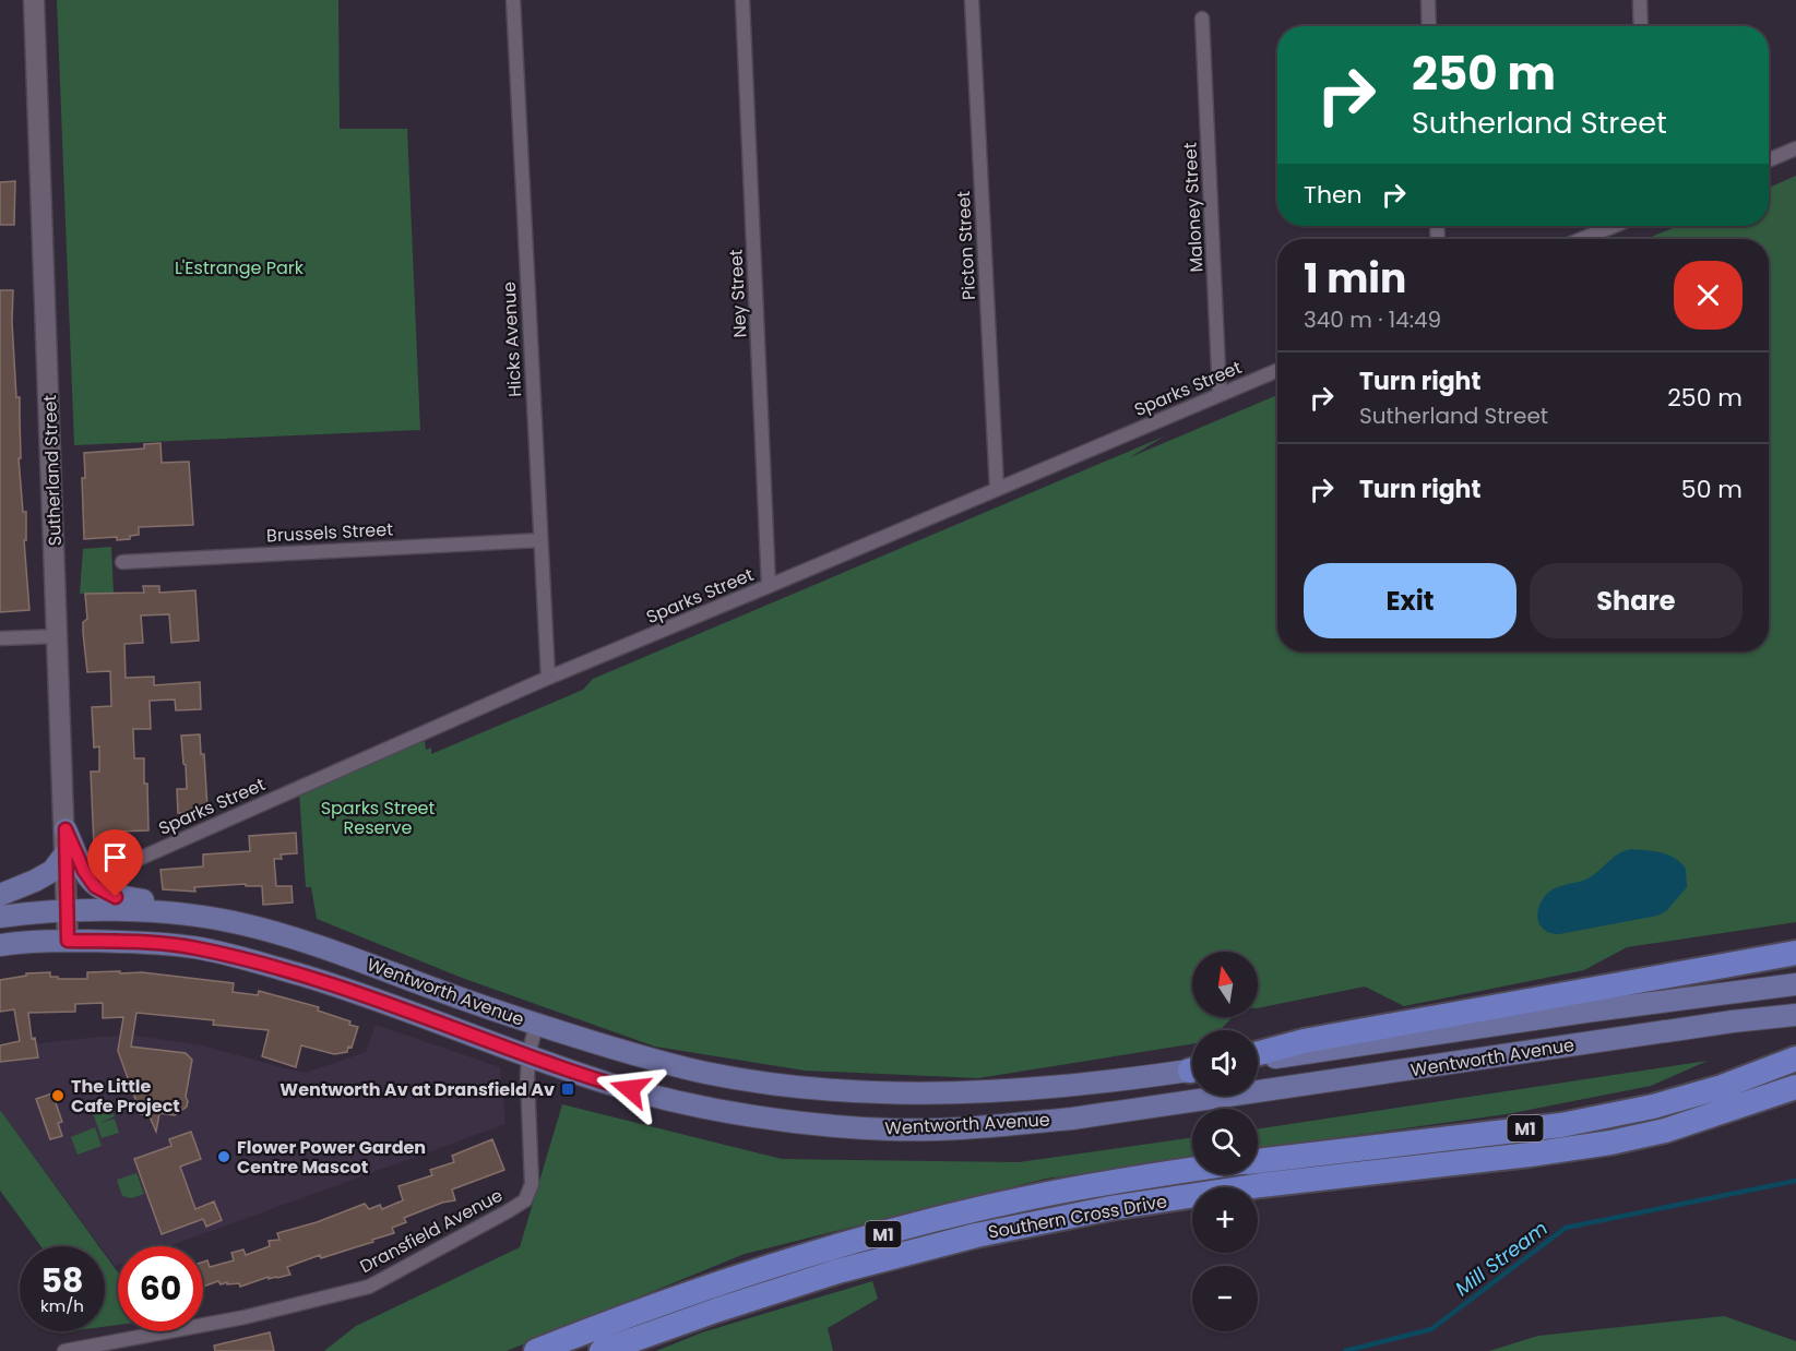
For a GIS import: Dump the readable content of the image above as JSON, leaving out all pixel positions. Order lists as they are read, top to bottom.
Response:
{
  "streets": {
    "highway": ["M1", "Southern Cross Drive"],
    "main road": ["Wentworth Avenue"],
    "street": [
      "Maloney Street",
      "Picton Street",
      "Ney Street",
      "Hicks Avenue",
      "Sparks Street",
      "Sutherland Street",
      "Brussels Street",
      "Dransfield Avenue"
    ]
  },
  "crossings": [
    ["Maloney Street", "Sparks Street"],
    ["Picton Street", "Sparks Street"],
    ["Ney Street", "Sparks Street"],
    ["Hicks Avenue", "Sparks Street"],
    ["Hicks Avenue", "Brussels Street"],
    ["Sutherland Street", "Wentworth Avenue"],
    ["Wentworth Avenue", "Dransfield Avenue"]
  ],
  "water": ["Mill Stream"],
  "parks": ["L'Estrange Park", "Sparks Street Reserve"],
  "places": {
    "transit": ["Wentworth Av at Dransfield Av"],
    "other": ["The Little Cafe Project", "Flower Power Garden Centre Mascot"]
  },
  "north": "top",
  "page": {
    "turn": ["250 m", "Sutherland Street"],
    "then": "Then",
    "heading": ["1 min", "340 m · 14:49"],
    "list": [
      {
        "name": "Turn right",
        "note": "Sutherland Street",
        "value": "250 m"
      },
      {
        "name": "Turn right",
        "value": "50 m"
      }
    ],
    "buttons": ["Exit", "Share"],
    "map_buttons": ["+", "−"],
    "speed": "58 km/h",
    "limit": "60"
  }
}
